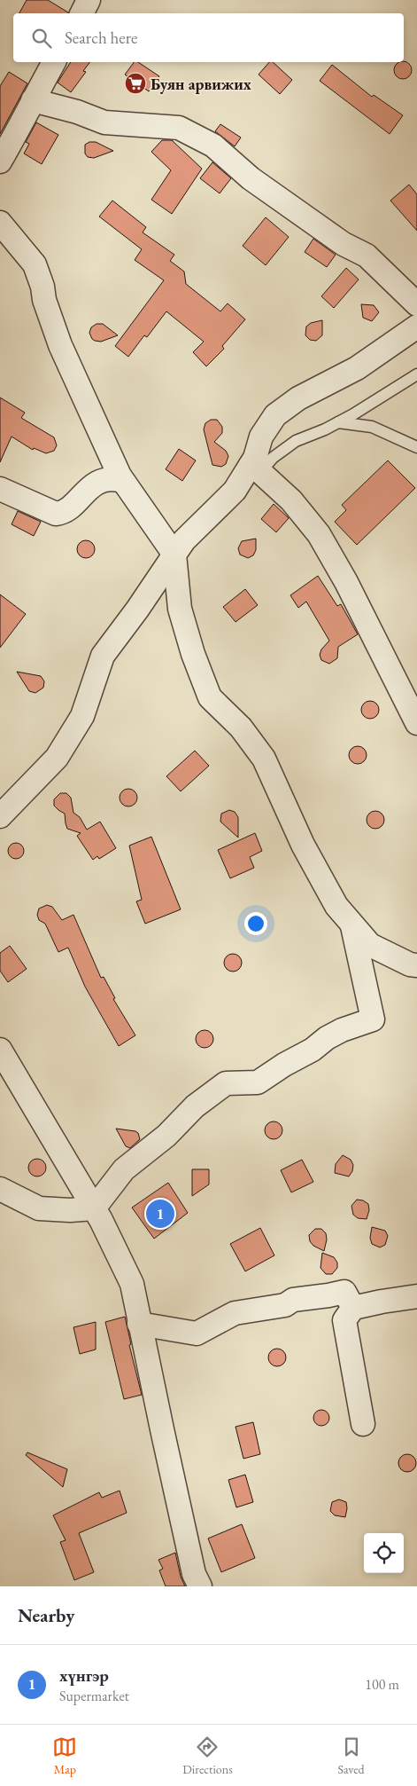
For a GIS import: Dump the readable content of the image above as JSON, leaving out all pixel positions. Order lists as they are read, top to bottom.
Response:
{
  "places": {
    "supermarket": ["Буян арвижих"]
  },
  "page": {
    "search": "Search here",
    "pins": "1",
    "heading": "Nearby",
    "list": [
      {
        "mark": "1",
        "name": "хүнгэр",
        "note": "Supermarket",
        "value": "100 m"
      }
    ],
    "nav": ["Map", "Directions", "Saved"]
  }
}
